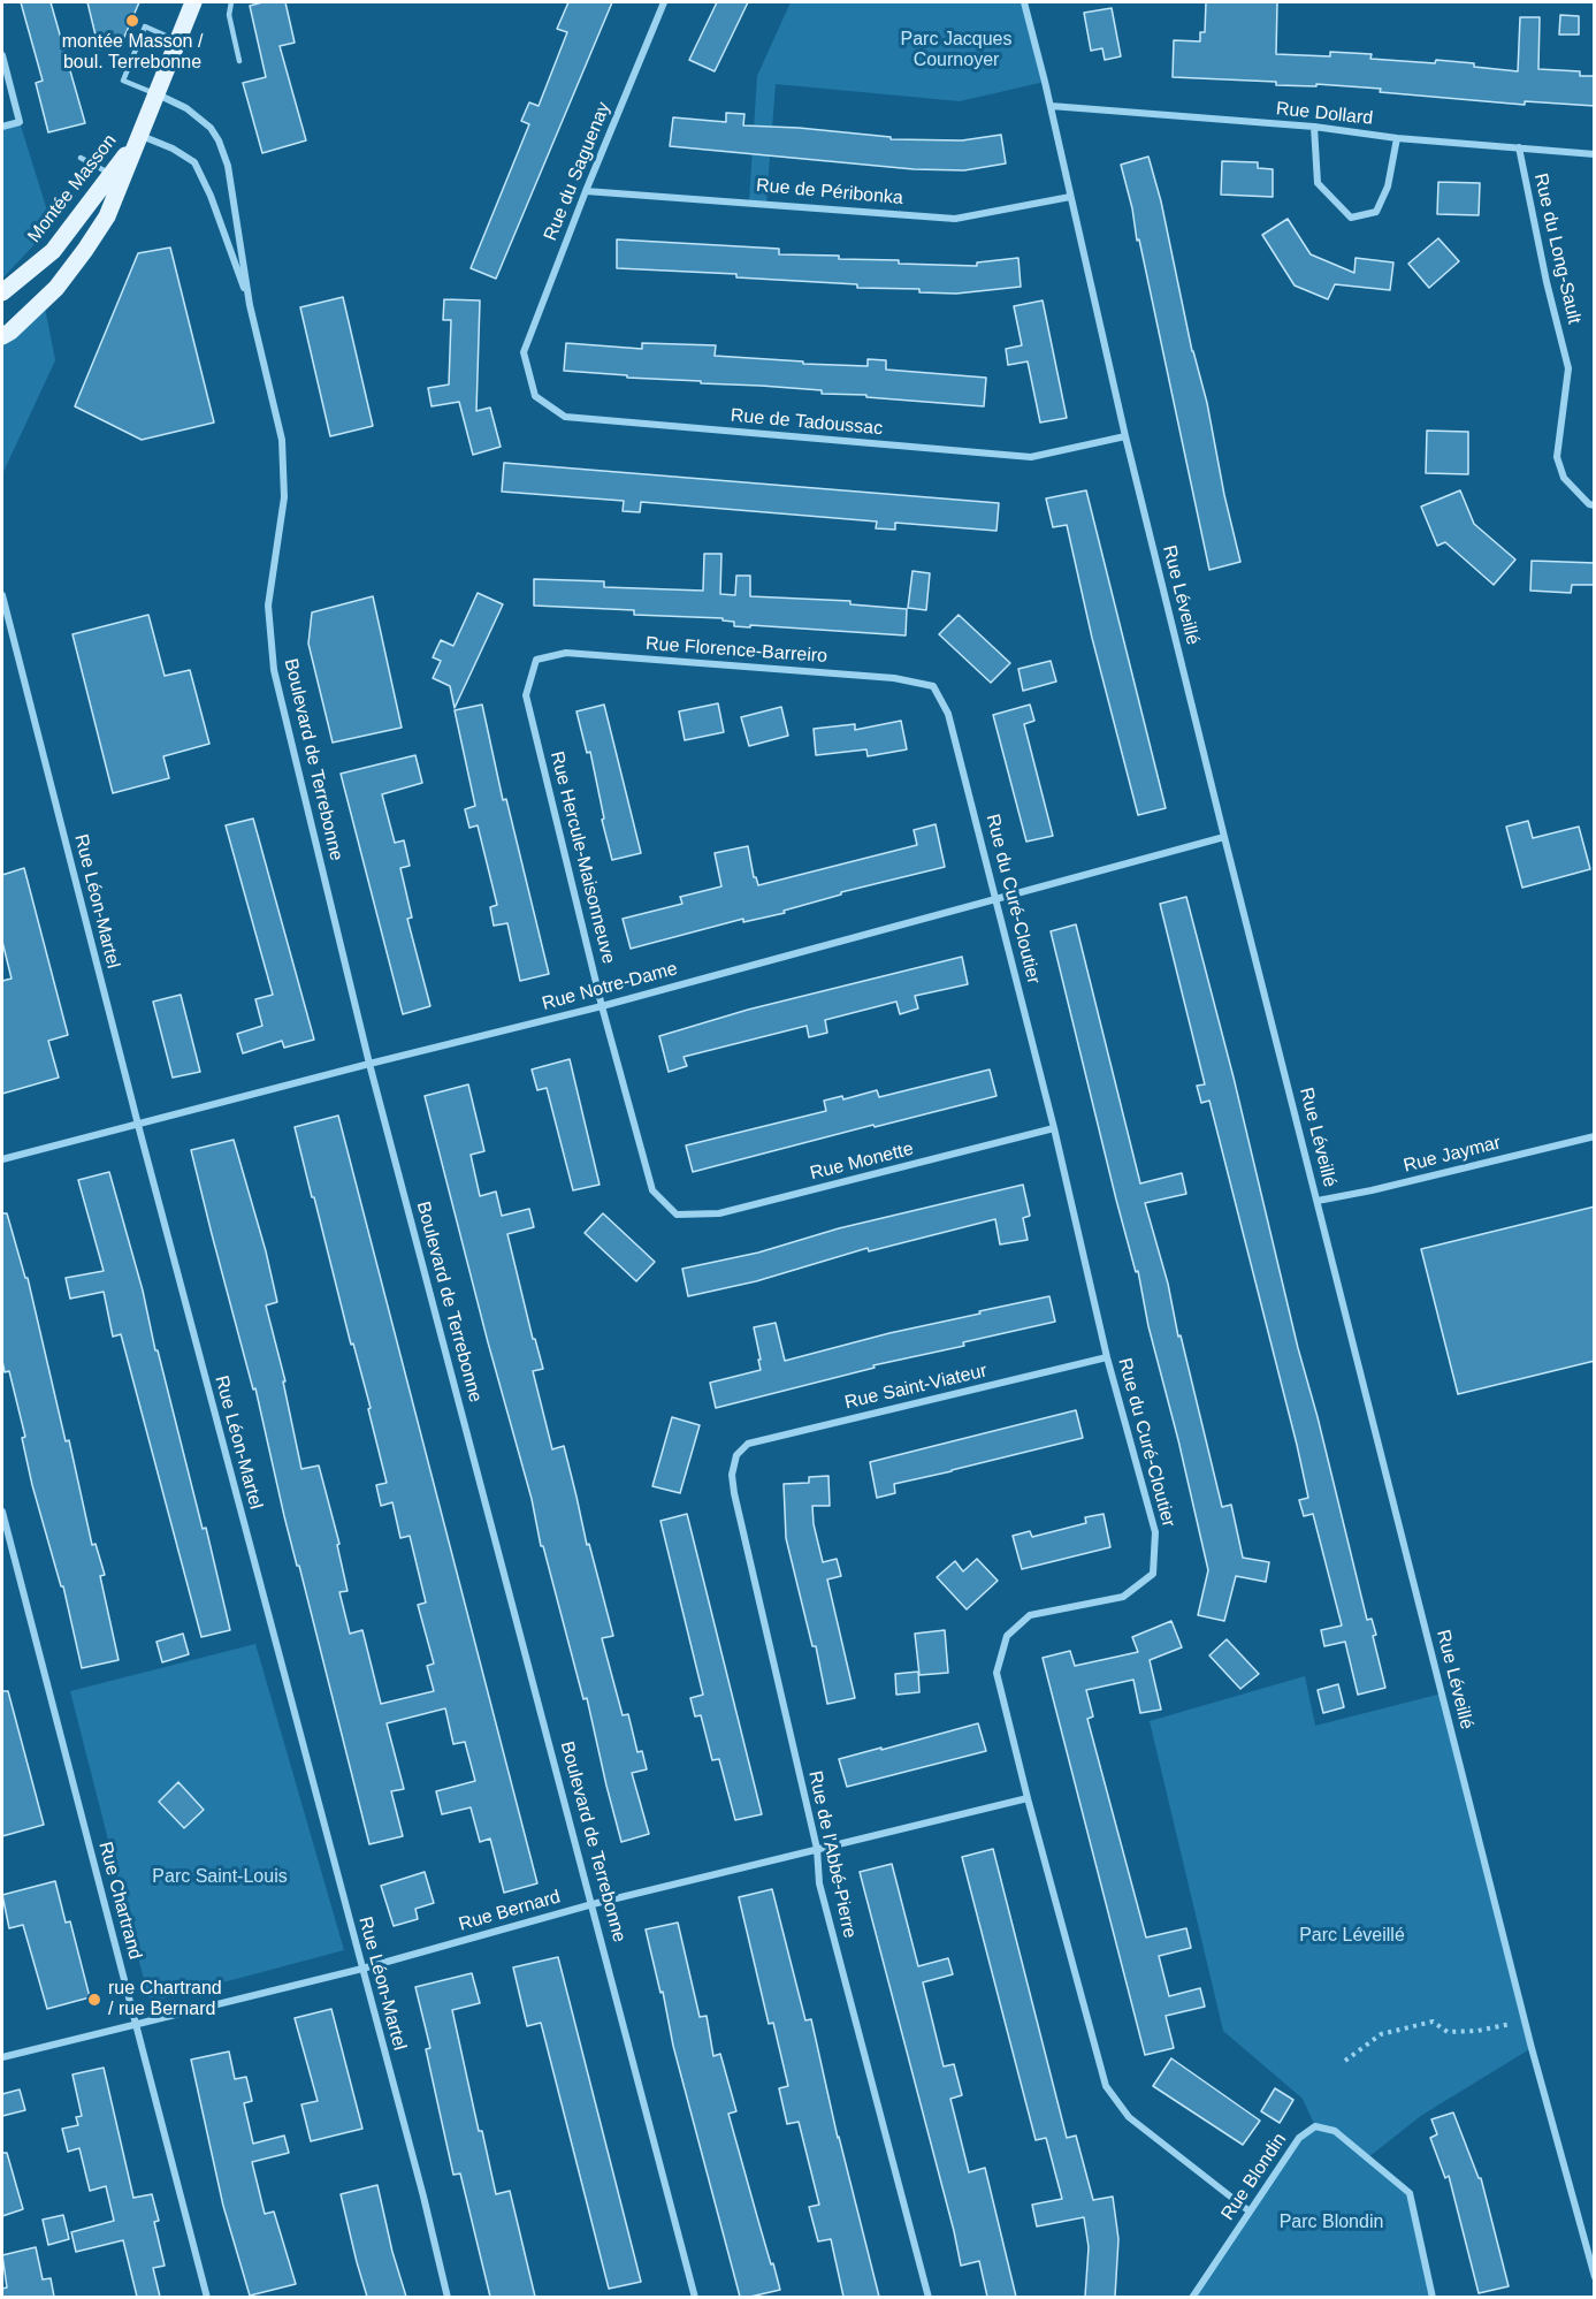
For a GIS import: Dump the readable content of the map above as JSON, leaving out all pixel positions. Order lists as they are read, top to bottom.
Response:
{
  "streets": {
    "main road": ["Montée Masson"],
    "street": [
      "Rue Dollard",
      "Rue du Saguenay",
      "Rue de Péribonka",
      "Rue du Long-Sault",
      "Rue de Tadoussac",
      "Rue Léveillé",
      "Rue Florence-Barreiro",
      "Boulevard de Terrebonne",
      "Rue Hercule-Maisonneuve",
      "Rue du Curé-Cloutier",
      "Rue Léon-Martel",
      "Rue Notre-Dame",
      "Rue Jaymar",
      "Rue Monette",
      "Rue Saint-Viateur",
      "Rue de l'Abbé-Pierre",
      "Rue Chartrand",
      "Rue Bernard",
      "Rue Blondin"
    ]
  },
  "crossings": [
    ["Rue Dollard", "Rue du Long-Sault"],
    ["Rue Dollard", "Rue Léveillé"],
    ["Rue du Saguenay", "Rue de Péribonka"],
    ["Rue du Saguenay", "Rue de Tadoussac"],
    ["Montée Masson", "Boulevard de Terrebonne"],
    ["Rue de Péribonka", "Rue Léveillé"],
    ["Rue de Tadoussac", "Rue Léveillé"],
    ["Rue Léveillé", "Rue Notre-Dame"],
    ["Rue Léveillé", "Rue Jaymar"],
    ["Rue Florence-Barreiro", "Rue Hercule-Maisonneuve"],
    ["Rue Florence-Barreiro", "Rue du Curé-Cloutier"],
    ["Boulevard de Terrebonne", "Rue Notre-Dame"],
    ["Boulevard de Terrebonne", "Rue Bernard"],
    ["Rue Hercule-Maisonneuve", "Rue Notre-Dame"],
    ["Rue Hercule-Maisonneuve", "Rue Monette"],
    ["Rue du Curé-Cloutier", "Rue Notre-Dame"],
    ["Rue du Curé-Cloutier", "Rue Monette"],
    ["Rue du Curé-Cloutier", "Rue Saint-Viateur"],
    ["Rue du Curé-Cloutier", "Rue Bernard"],
    ["Rue du Curé-Cloutier", "Rue Blondin"],
    ["Rue Léon-Martel", "Rue Notre-Dame"],
    ["Rue Léon-Martel", "Rue Bernard"],
    ["Rue Saint-Viateur", "Rue de l'Abbé-Pierre"],
    ["Rue de l'Abbé-Pierre", "Rue Bernard"],
    ["Rue Chartrand", "Rue Bernard"]
  ],
  "parks": [
    "Parc Jacques Cournoyer",
    "Parc Saint-Louis",
    "Parc Léveillé",
    "Parc Blondin"
  ],
  "places": ["montée Masson / boul. Terrebonne", "rue Chartrand / rue Bernard"]
}
